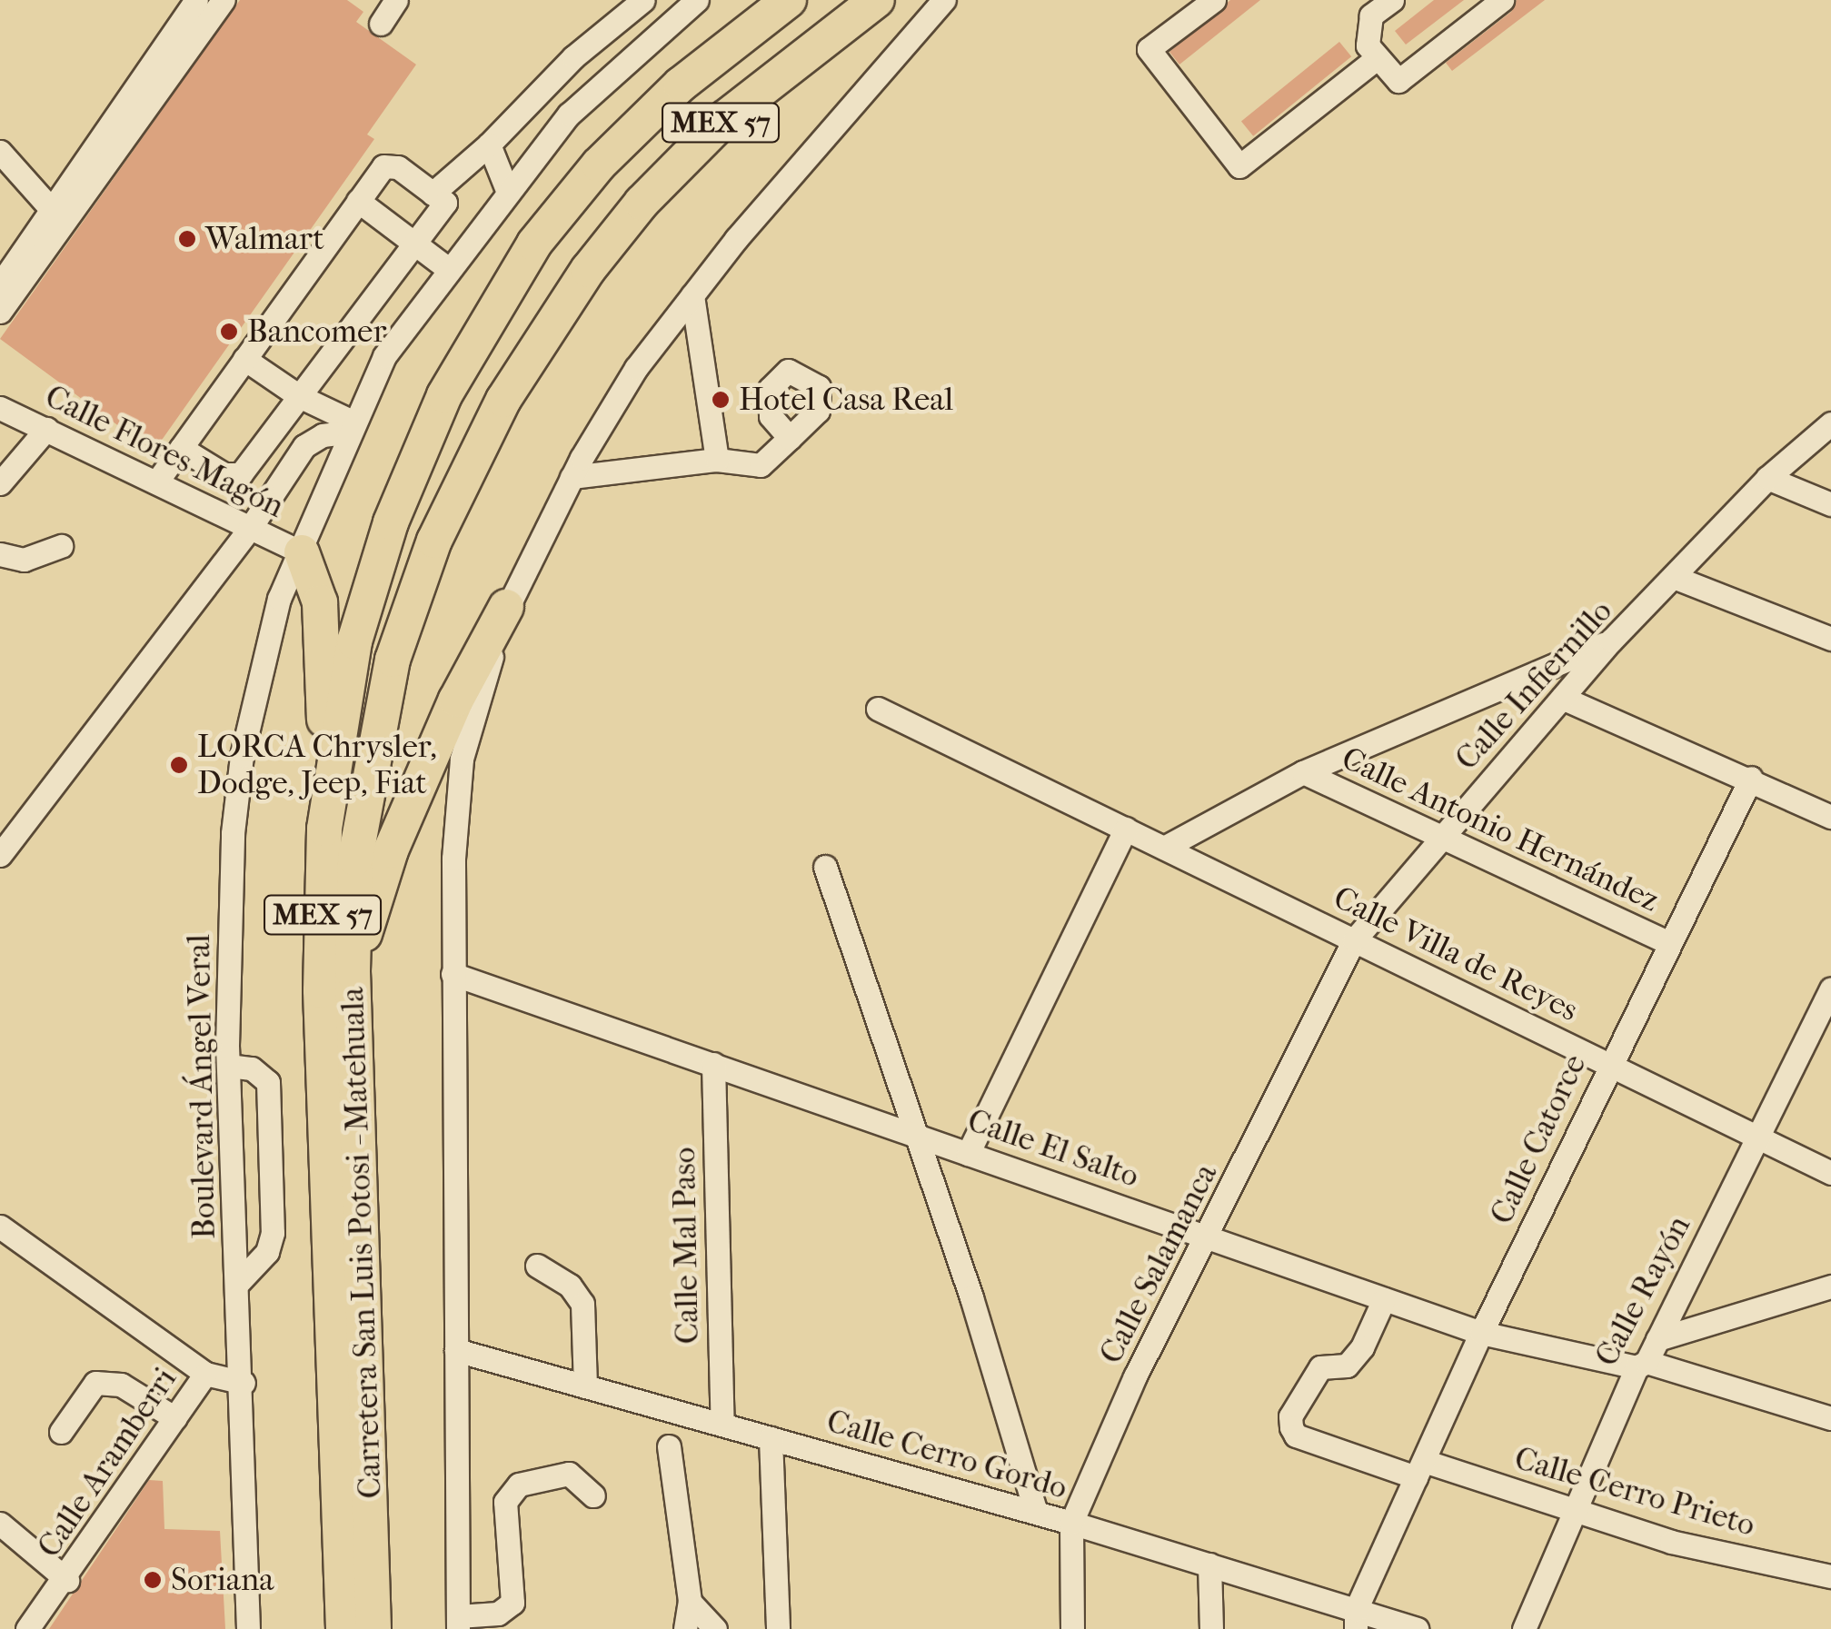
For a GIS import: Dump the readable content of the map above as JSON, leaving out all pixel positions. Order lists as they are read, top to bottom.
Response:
{
  "streets": {
    "highway": ["MEX 57", "Carretera San Luis Potosi - Matehuala"],
    "street": [
      "Calle Flores Magón",
      "Calle Infiernillo",
      "Calle Antonio Hernández",
      "Calle Villa de Reyes",
      "Boulevard Ángel Veral",
      "Calle Catorce",
      "Calle El Salto",
      "Calle Mal Paso",
      "Calle Salamanca",
      "Calle Rayón",
      "Calle Cerro Gordo",
      "Calle Aramberri",
      "Calle Cerro Prieto"
    ]
  },
  "crossings": [
    ["Calle Flores Magón", "Boulevard Ángel Veral"],
    ["Calle Infiernillo", "Calle Antonio Hernández"],
    ["Calle Infiernillo", "Calle Villa de Reyes"],
    ["Calle Infiernillo", "Calle Salamanca"],
    ["Calle Antonio Hernández", "Calle Catorce"],
    ["Calle Villa de Reyes", "Calle Catorce"],
    ["Calle Villa de Reyes", "Calle Salamanca"],
    ["Calle Villa de Reyes", "Calle Rayón"],
    ["Calle Catorce", "Calle El Salto"],
    ["Calle Catorce", "Calle Cerro Gordo"],
    ["Calle Catorce", "Calle Cerro Prieto"],
    ["Calle El Salto", "Calle Mal Paso"],
    ["Calle El Salto", "Calle Salamanca"],
    ["Calle El Salto", "Calle Rayón"],
    ["Calle El Salto", "Calle Cerro Prieto"],
    ["Calle Mal Paso", "Calle Cerro Gordo"],
    ["Calle Salamanca", "Calle Cerro Gordo"],
    ["Calle Rayón", "Calle Cerro Prieto"]
  ],
  "places": [
    "Walmart",
    "Bancomer",
    "Hotel Casa Real",
    "LORCA Chrysler, Dodge, Jeep, Fiat",
    "Soriana"
  ]
}
